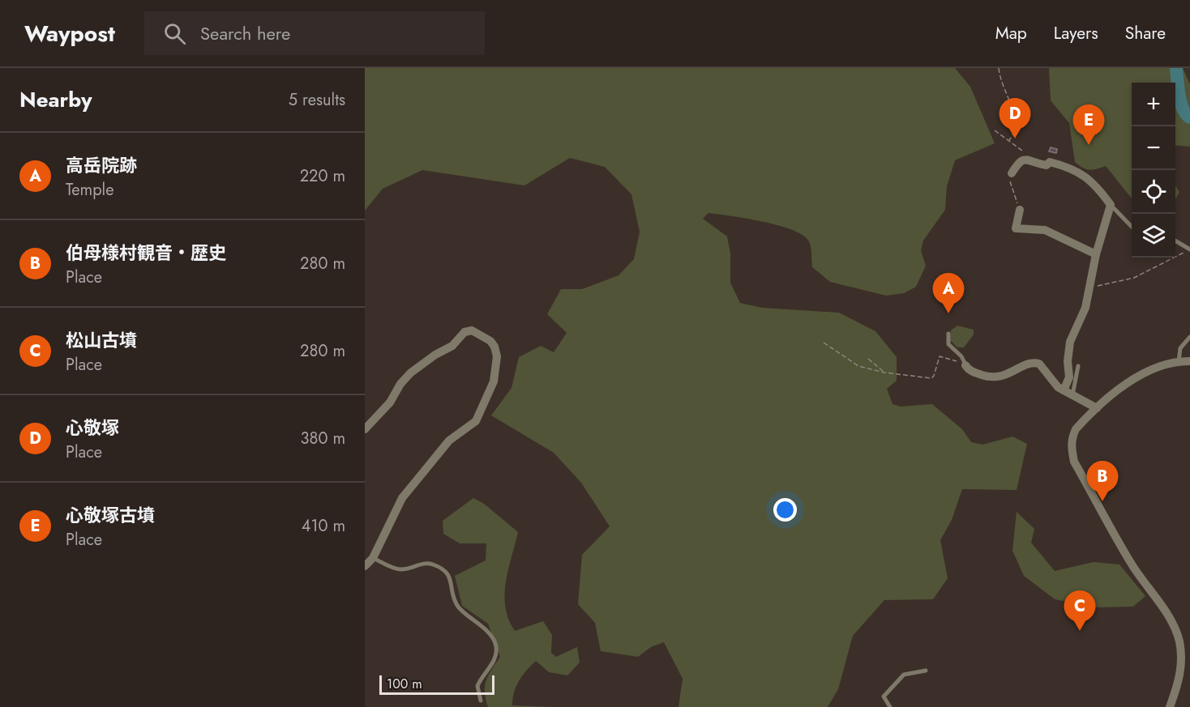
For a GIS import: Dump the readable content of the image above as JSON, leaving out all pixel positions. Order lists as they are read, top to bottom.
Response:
{
  "scale_bar": "100 m",
  "page": {
    "header": "Waypost",
    "search": "Search here",
    "nav": ["Map", "Layers", "Share"],
    "heading": ["Nearby", "5 results"],
    "map_buttons": ["+", "−"],
    "pins": [
      "D",
      "E",
      "A",
      "B",
      "C"
    ],
    "list": [
      {
        "mark": "A",
        "name": "高岳院跡",
        "note": "Temple",
        "value": "220 m"
      },
      {
        "mark": "B",
        "name": "伯母様村観音・歴史",
        "note": "Place",
        "value": "280 m"
      },
      {
        "mark": "C",
        "name": "松山古墳",
        "note": "Place",
        "value": "280 m"
      },
      {
        "mark": "D",
        "name": "心敬塚",
        "note": "Place",
        "value": "380 m"
      },
      {
        "mark": "E",
        "name": "心敬塚古墳",
        "note": "Place",
        "value": "410 m"
      }
    ],
    "scale": "100 m"
  }
}
